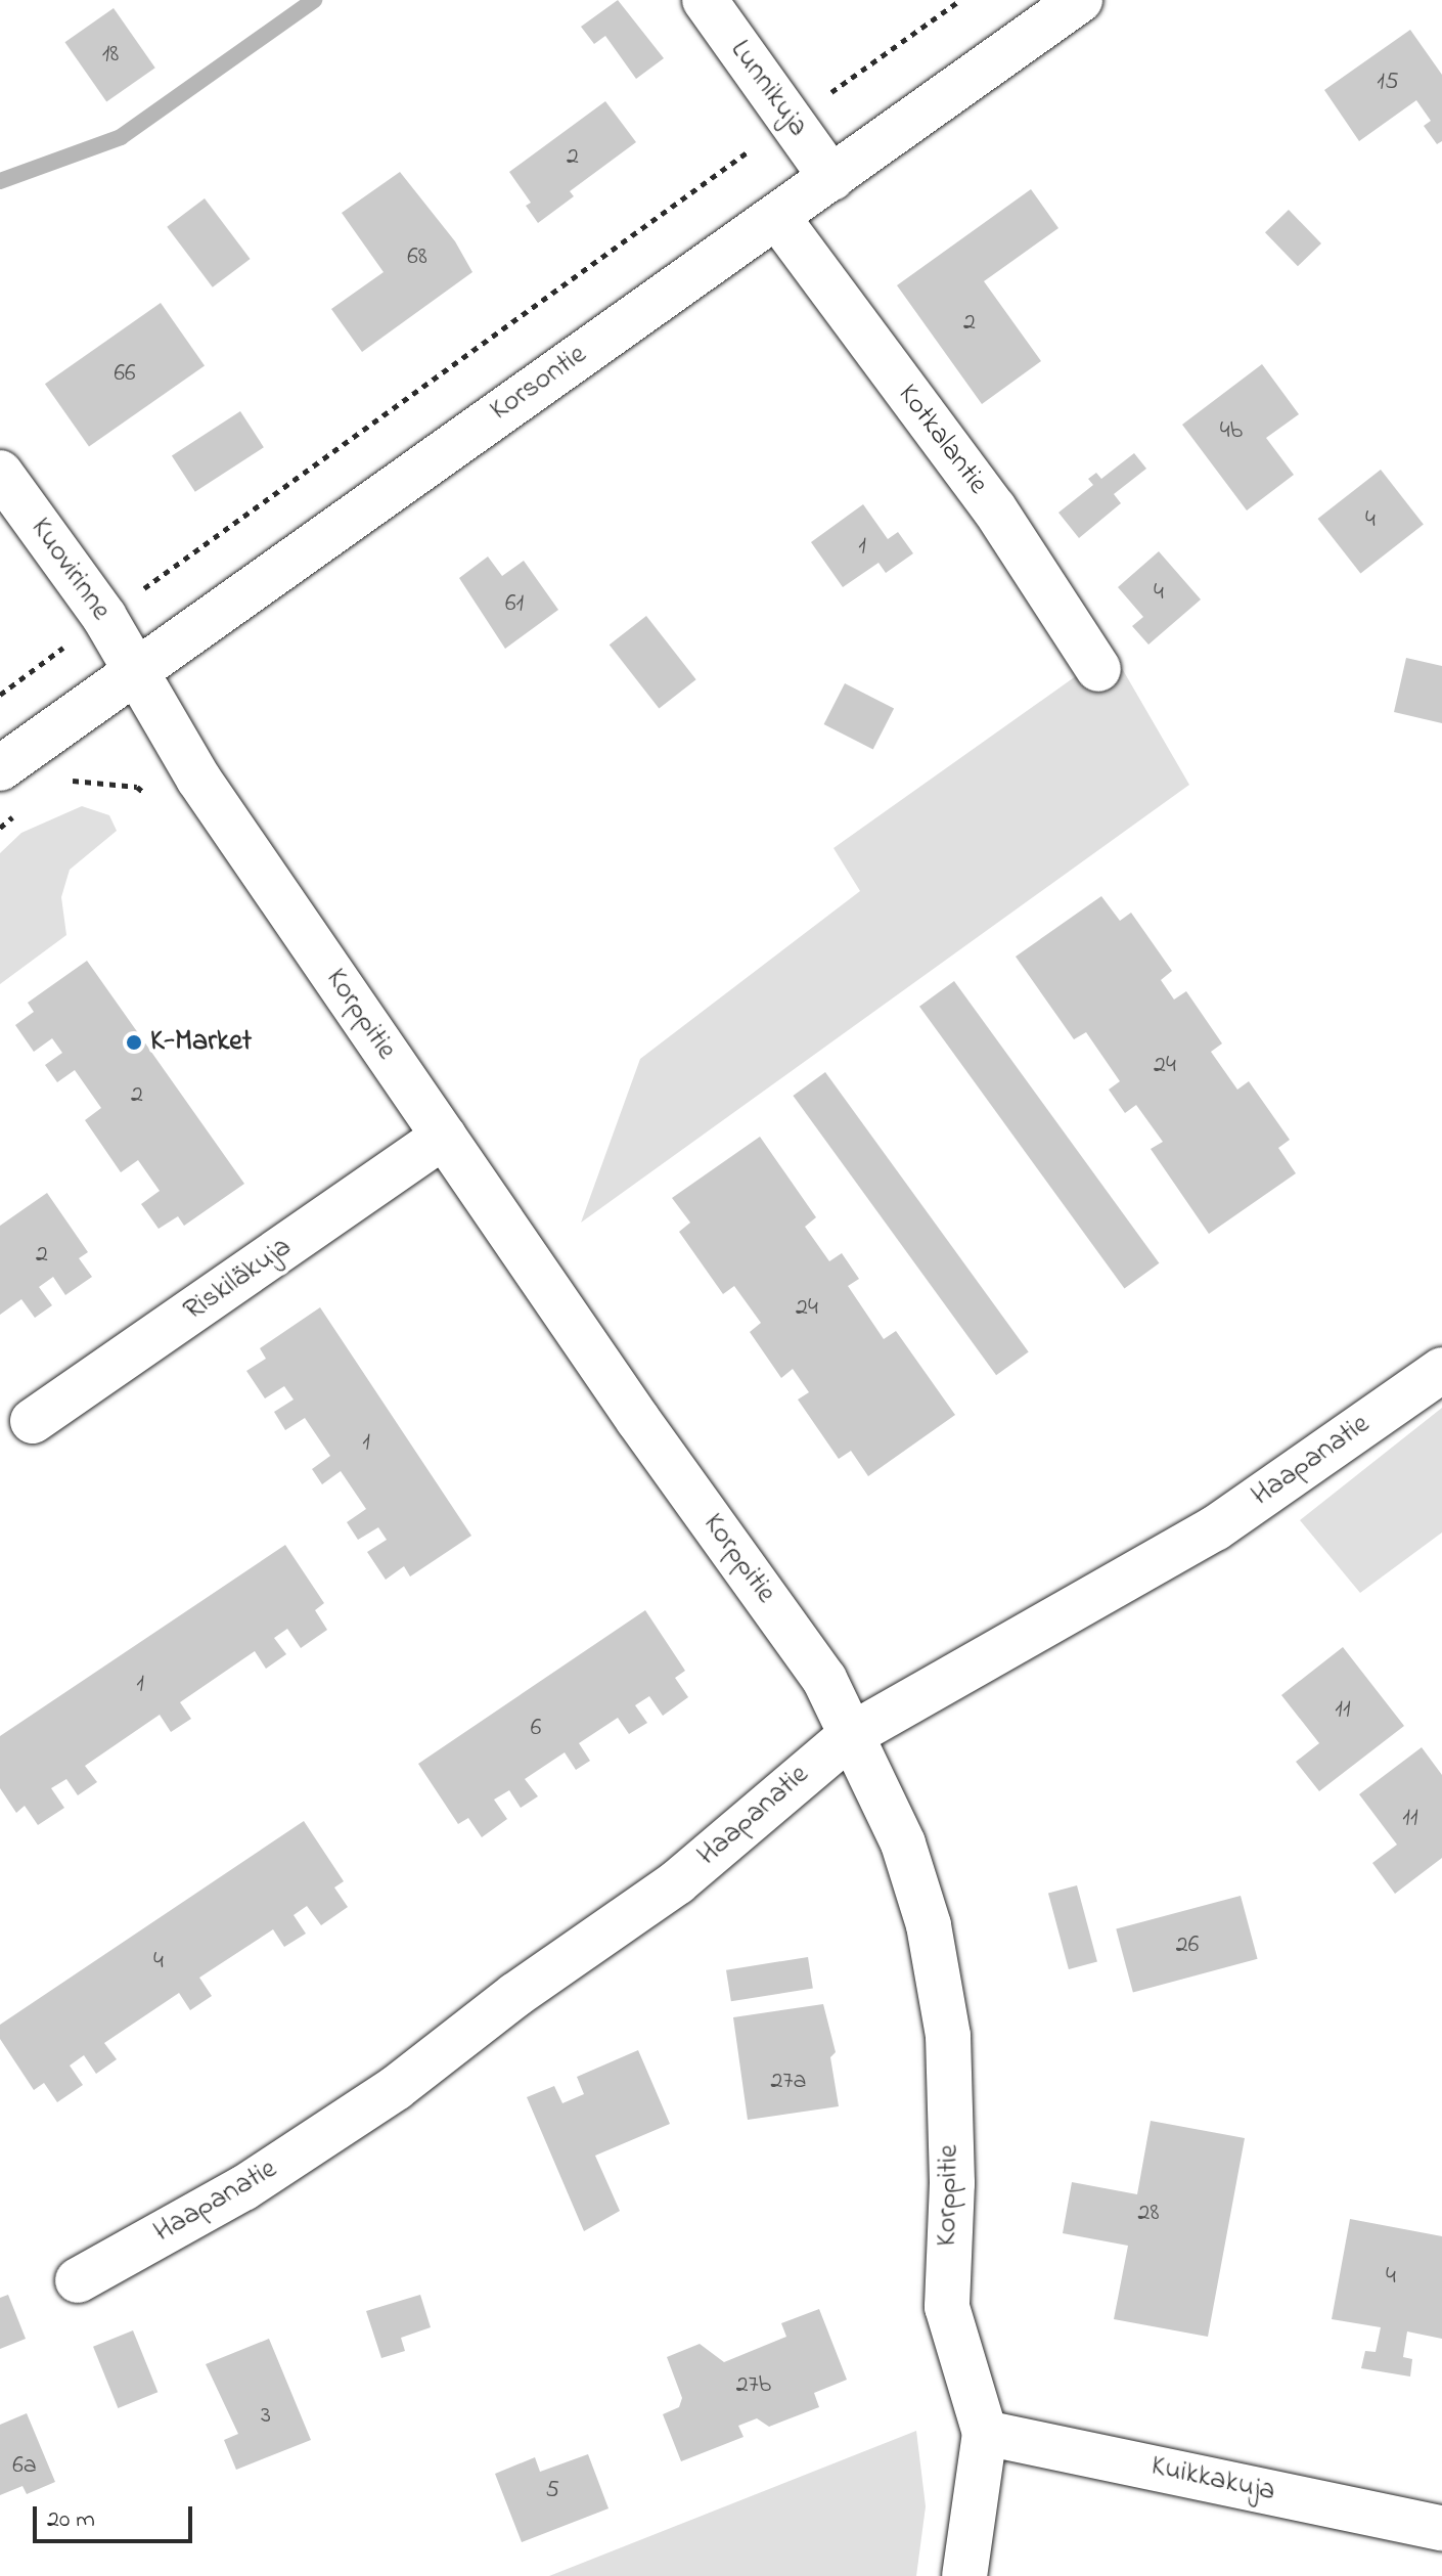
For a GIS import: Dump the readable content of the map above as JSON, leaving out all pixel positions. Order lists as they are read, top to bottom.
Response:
{
  "streets": {
    "street": [
      "Lunnikuja",
      "Korsontie",
      "Kotkalantie",
      "Kuovirinne",
      "Korppitie",
      "Riskiläkuja",
      "Haapanatie",
      "Kuikkakuja"
    ]
  },
  "crossings": [
    ["Lunnikuja", "Korsontie"],
    ["Korsontie", "Kotkalantie"],
    ["Korsontie", "Kuovirinne"],
    ["Korsontie", "Korppitie"],
    ["Kuovirinne", "Korppitie"],
    ["Korppitie", "Riskiläkuja"],
    ["Korppitie", "Haapanatie"],
    ["Korppitie", "Kuikkakuja"]
  ],
  "places": ["K-Market"],
  "house_numbers": [
    "18",
    "15",
    "2",
    "68",
    "2",
    "66",
    "4b",
    "4",
    "1",
    "4",
    "61",
    "24",
    "2",
    "2",
    "24",
    "1",
    "1",
    "11",
    "6",
    "11",
    "26",
    "4",
    "27a",
    "28",
    "4",
    "27b",
    "3",
    "6a",
    "5"
  ],
  "scale_bar": "20 m"
}
